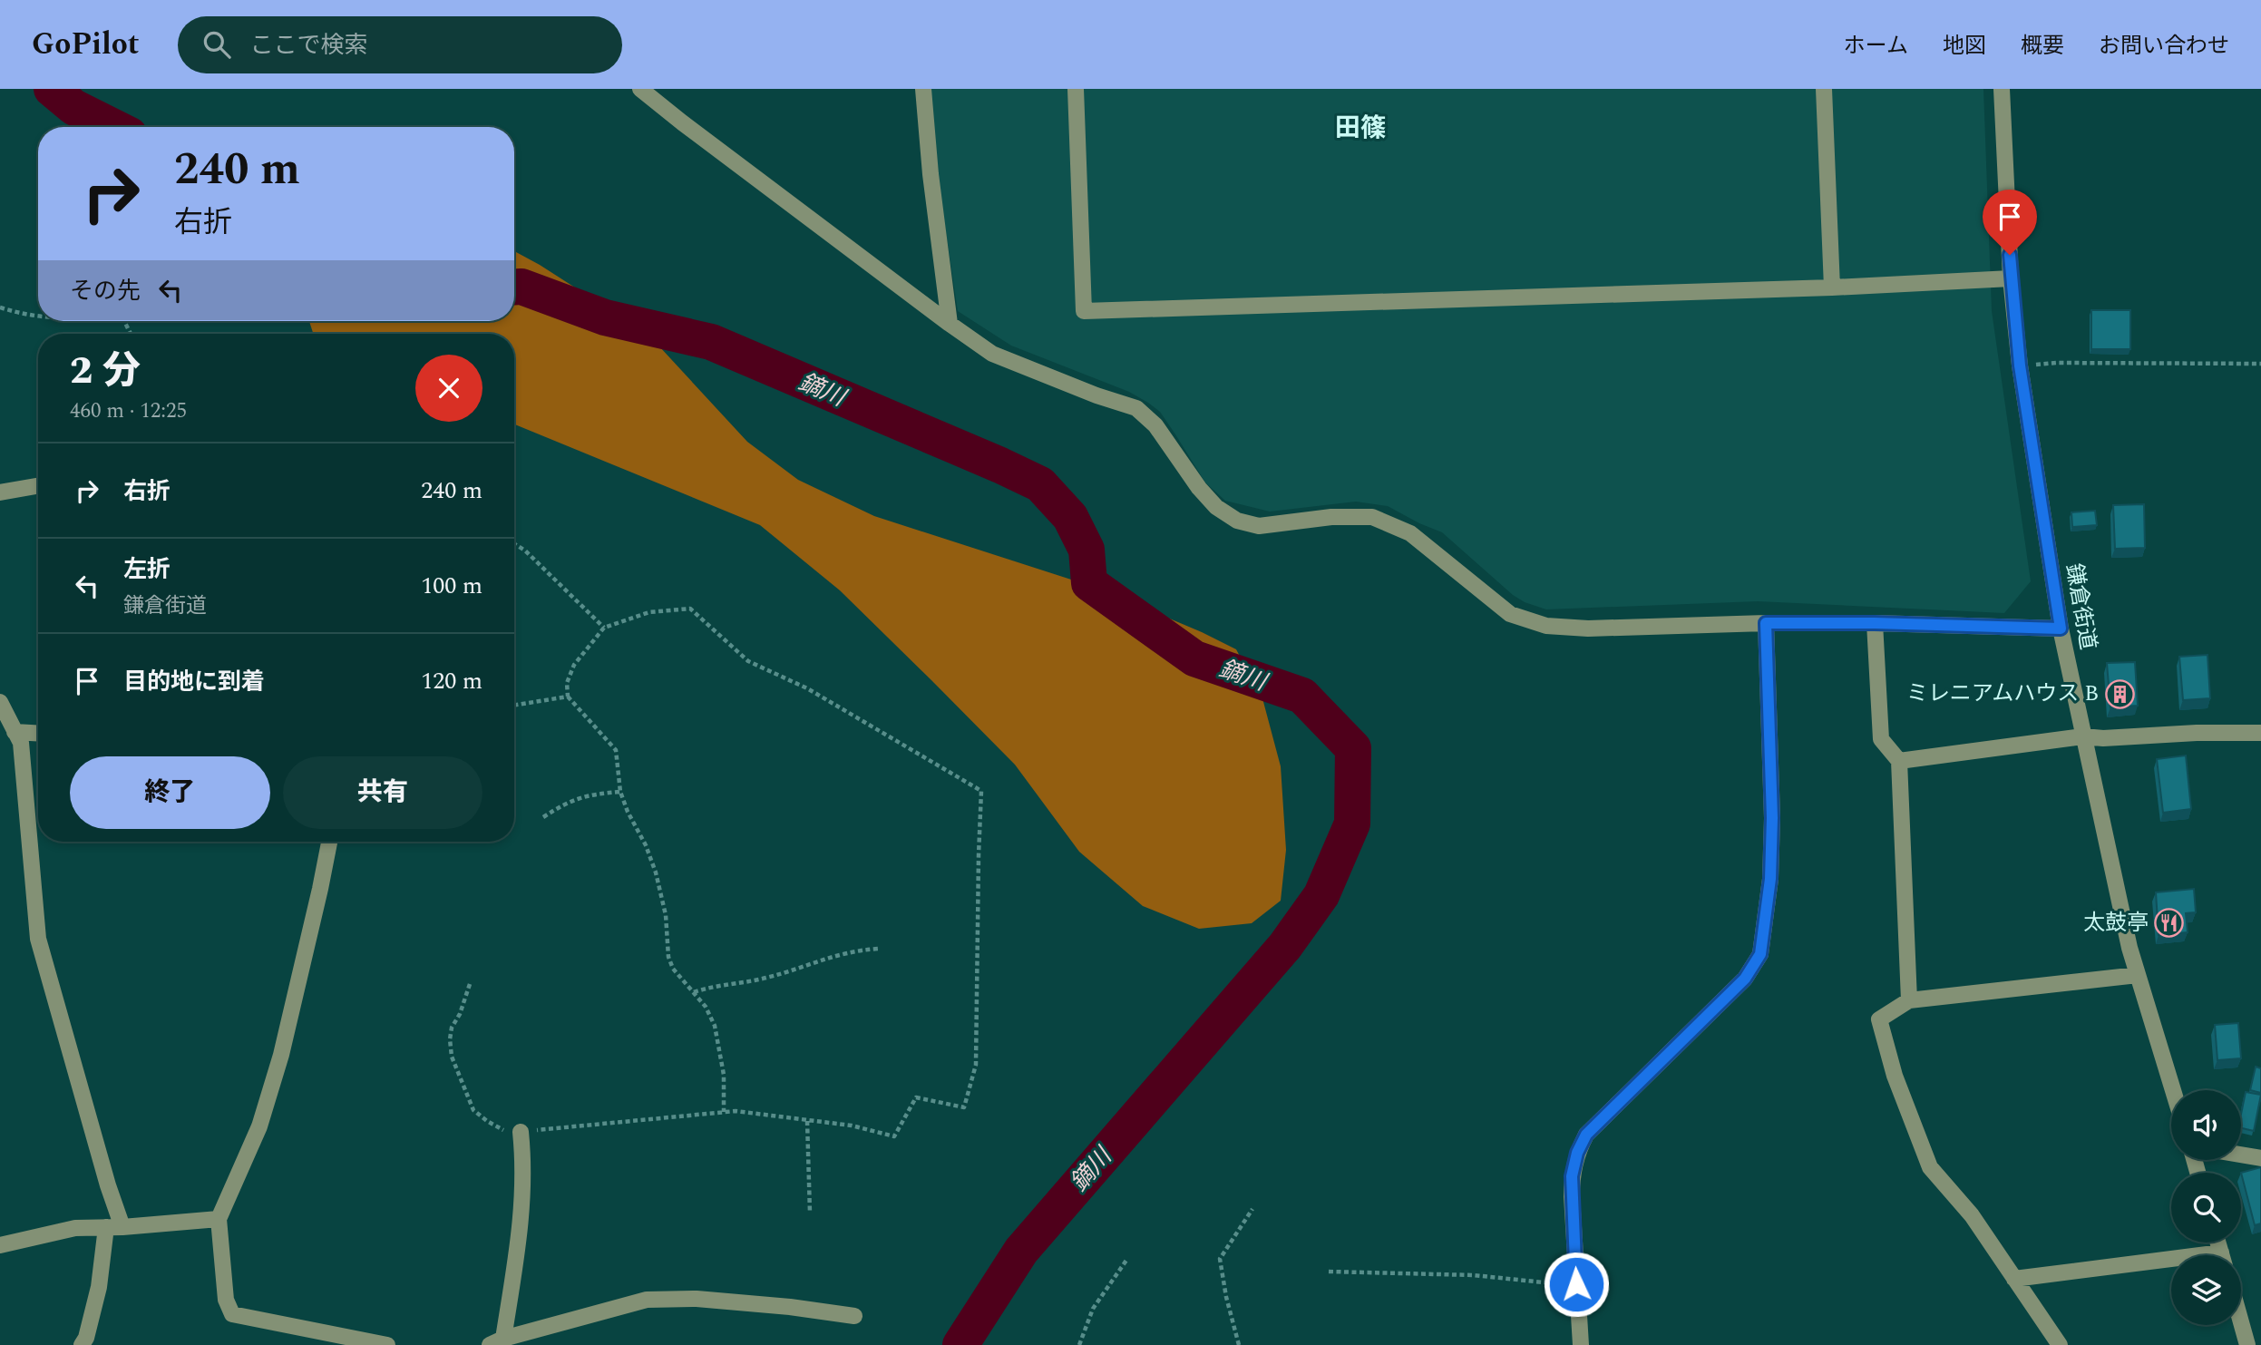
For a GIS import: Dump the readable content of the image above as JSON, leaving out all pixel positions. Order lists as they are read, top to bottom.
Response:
{
  "streets": {
    "street": ["鎌倉街道"]
  },
  "districts": ["田篠"],
  "water": ["鏑川"],
  "places": {
    "building": ["ミレニアムハウス B"],
    "restaurant": ["太鼓亭"]
  },
  "page": {
    "header": "GoPilot",
    "search": "ここで検索",
    "nav": [
      "ホーム",
      "地図",
      "概要",
      "お問い合わせ"
    ],
    "turn": ["240 m", "右折"],
    "then": "その先",
    "heading": ["2 分", "460 m · 12:25"],
    "list": [
      {
        "name": "右折",
        "value": "240 m"
      },
      {
        "name": "左折",
        "note": "鎌倉街道",
        "value": "100 m"
      },
      {
        "name": "目的地に到着",
        "value": "120 m"
      }
    ],
    "buttons": ["終了", "共有"]
  }
}
